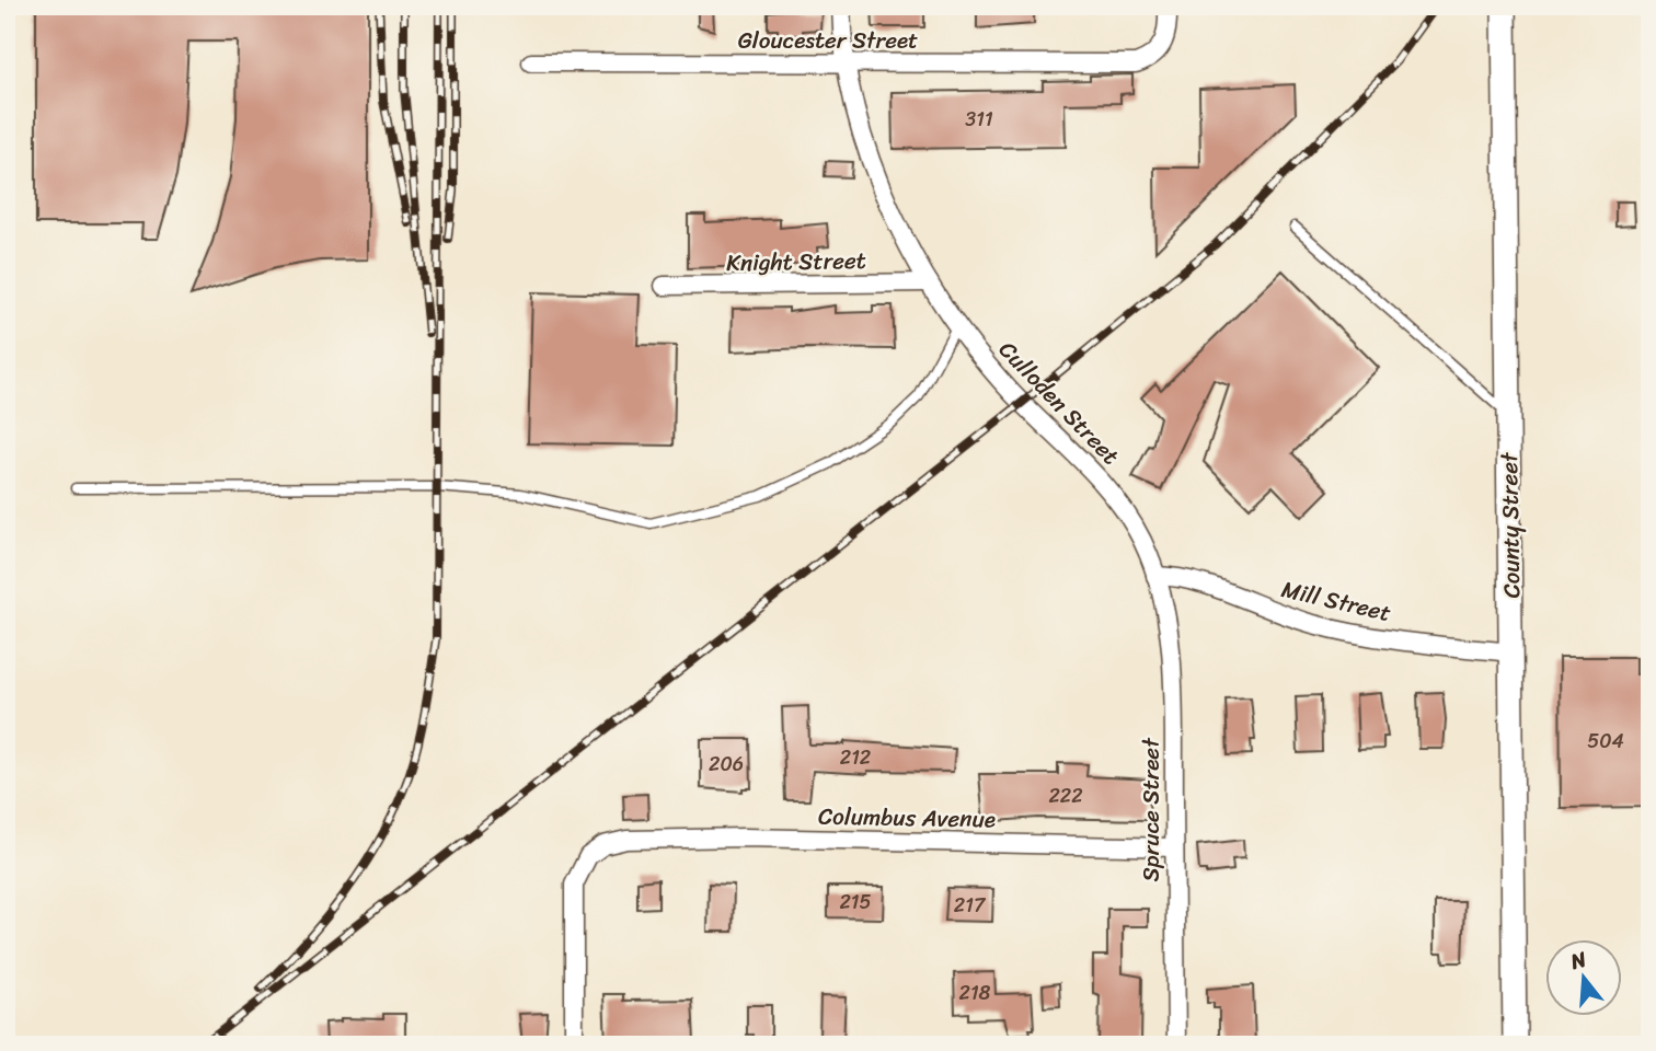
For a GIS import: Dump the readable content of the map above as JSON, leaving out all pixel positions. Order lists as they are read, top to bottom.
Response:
{
  "streets": {
    "street": [
      "Gloucester Street",
      "Knight Street",
      "Culloden Street",
      "County Street",
      "Mill Street",
      "Spruce Street",
      "Columbus Avenue"
    ]
  },
  "crossings": [
    ["Gloucester Street", "Culloden Street"],
    ["Knight Street", "Culloden Street"],
    ["Culloden Street", "Mill Street"],
    ["Culloden Street", "Spruce Street"],
    ["County Street", "Mill Street"],
    ["Mill Street", "Spruce Street"],
    ["Spruce Street", "Columbus Avenue"]
  ],
  "house_numbers": [
    "311",
    "504",
    "212",
    "206",
    "222",
    "215",
    "217",
    "218"
  ],
  "north": "top"
}
